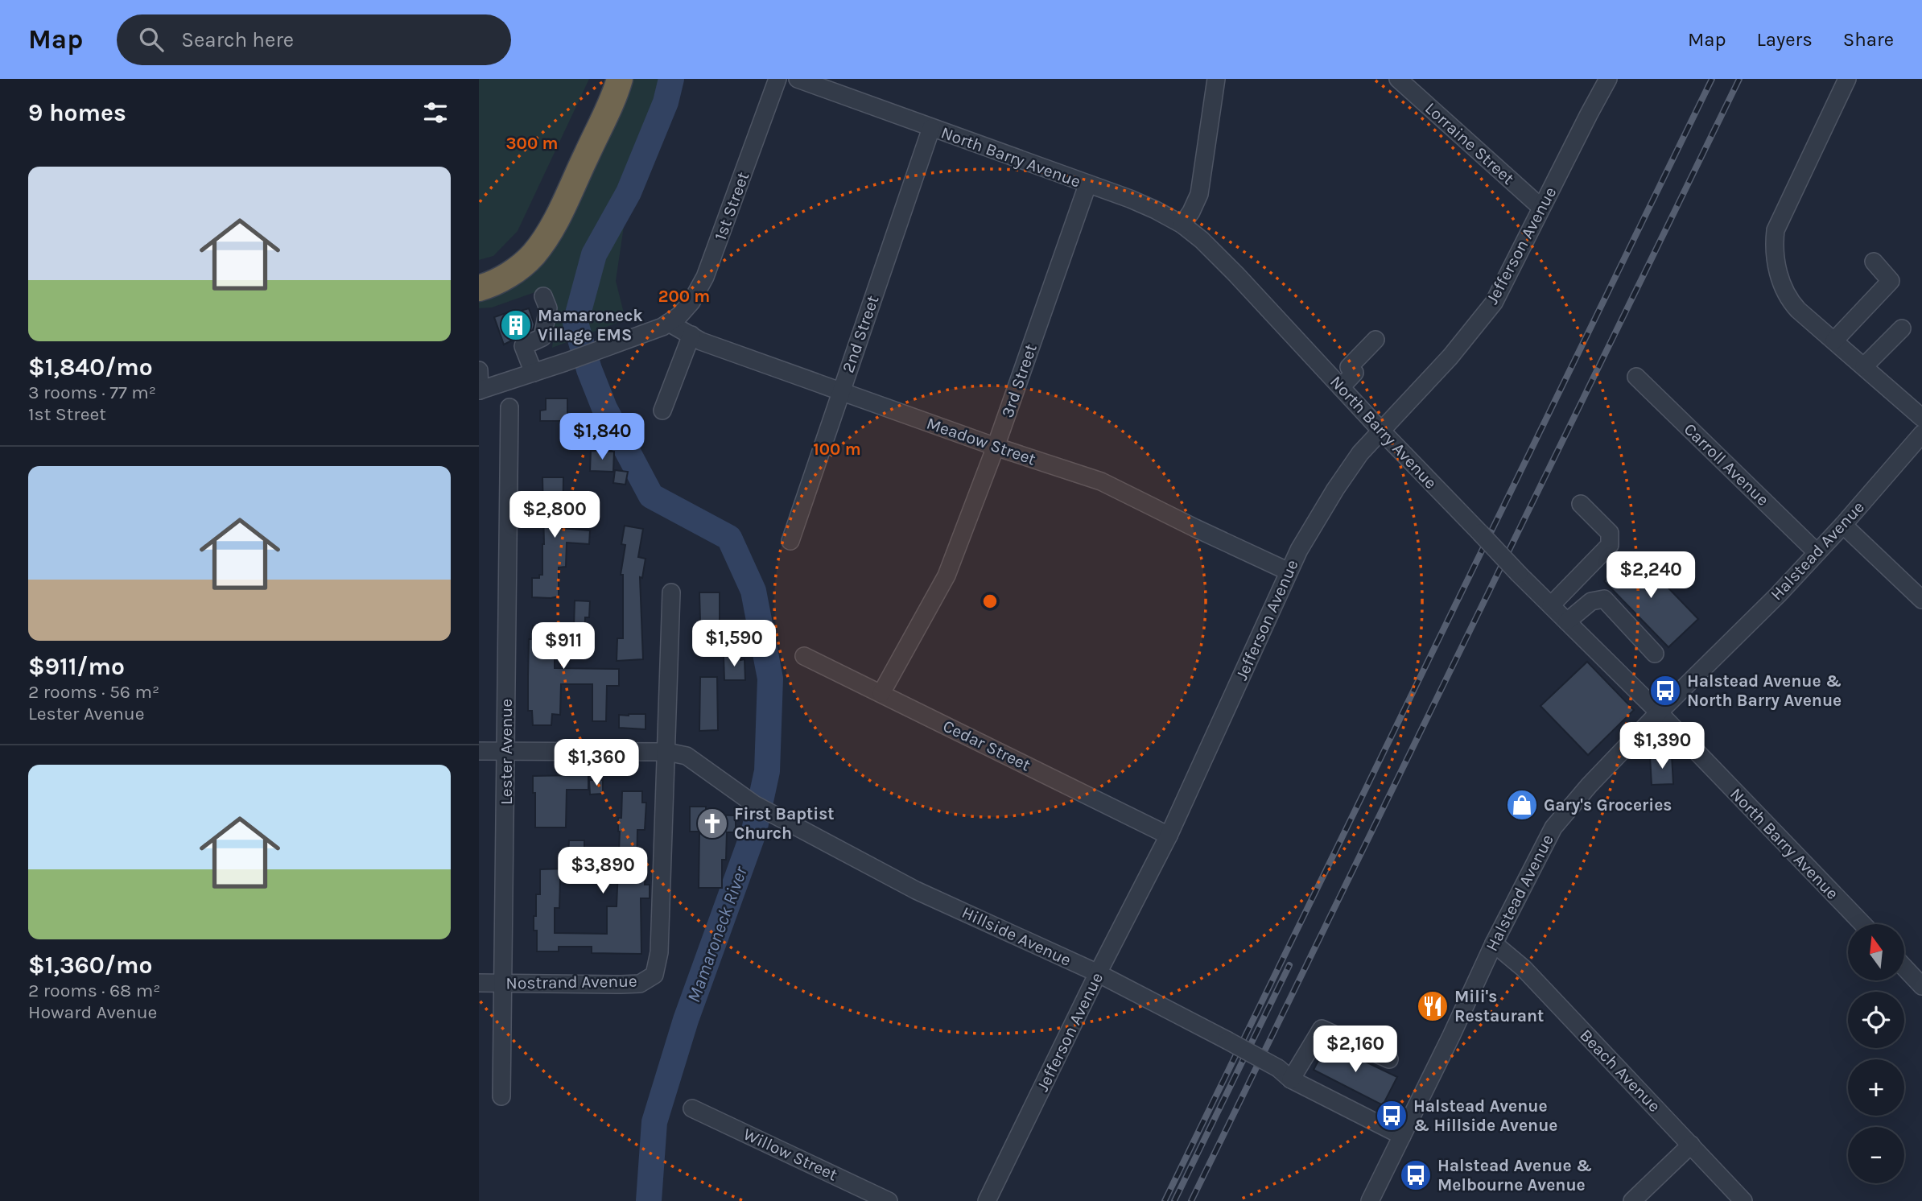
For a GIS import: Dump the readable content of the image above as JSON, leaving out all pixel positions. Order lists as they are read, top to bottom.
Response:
{
  "streets": {
    "street": [
      "Lorraine Street",
      "North Barry Avenue",
      "1st Street",
      "Jefferson Avenue",
      "2nd Street",
      "3rd Street",
      "Meadow Street",
      "Carroll Avenue",
      "Halstead Avenue",
      "Cedar Street",
      "Lester Avenue",
      "Hillside Avenue",
      "Nostrand Avenue",
      "Beach Avenue",
      "Willow Street"
    ]
  },
  "crossings": [
    ["Lorraine Street", "Jefferson Avenue"],
    ["North Barry Avenue", "Jefferson Avenue"],
    ["North Barry Avenue", "2nd Street"],
    ["North Barry Avenue", "3rd Street"],
    ["North Barry Avenue", "Halstead Avenue"],
    ["1st Street", "Meadow Street"],
    ["Jefferson Avenue", "Meadow Street"],
    ["Jefferson Avenue", "Cedar Street"],
    ["Jefferson Avenue", "Hillside Avenue"],
    ["2nd Street", "Meadow Street"],
    ["3rd Street", "Meadow Street"],
    ["3rd Street", "Cedar Street"],
    ["Carroll Avenue", "Halstead Avenue"],
    ["Halstead Avenue", "Hillside Avenue"],
    ["Halstead Avenue", "Beach Avenue"],
    ["Lester Avenue", "Hillside Avenue"],
    ["Lester Avenue", "Nostrand Avenue"],
    ["Hillside Avenue", "Nostrand Avenue"]
  ],
  "water": ["Mamaroneck River"],
  "places": {
    "building": ["Mamaroneck Village EMS"],
    "bus stop": ["Halstead Avenue & North Barry Avenue", "Halstead Avenue & Hillside Avenue", "Halstead Avenue & Melbourne Avenue"],
    "shop": ["Gary's Groceries"],
    "church": ["First Baptist Church"],
    "restaurant": ["Mili's Restaurant"]
  },
  "north": "top",
  "page": {
    "header": "Map",
    "search": "Search here",
    "nav": ["Map", "Layers", "Share"],
    "heading": "9 homes",
    "list": [
      {
        "name": "$1,840/mo",
        "note": "3 rooms · 77 m² · 1st Street"
      },
      {
        "name": "$911/mo",
        "note": "2 rooms · 56 m² · Lester Avenue"
      },
      {
        "name": "$1,360/mo",
        "note": "2 rooms · 68 m² · Howard Avenue"
      }
    ],
    "price": [
      "$1,840",
      "$2,800",
      "$2,240",
      "$1,590",
      "$911",
      "$1,390",
      "$1,360",
      "$3,890",
      "$2,160"
    ],
    "map_buttons": ["+", "−"]
  },
  "rings": ["300 m", "200 m", "100 m"]
}
